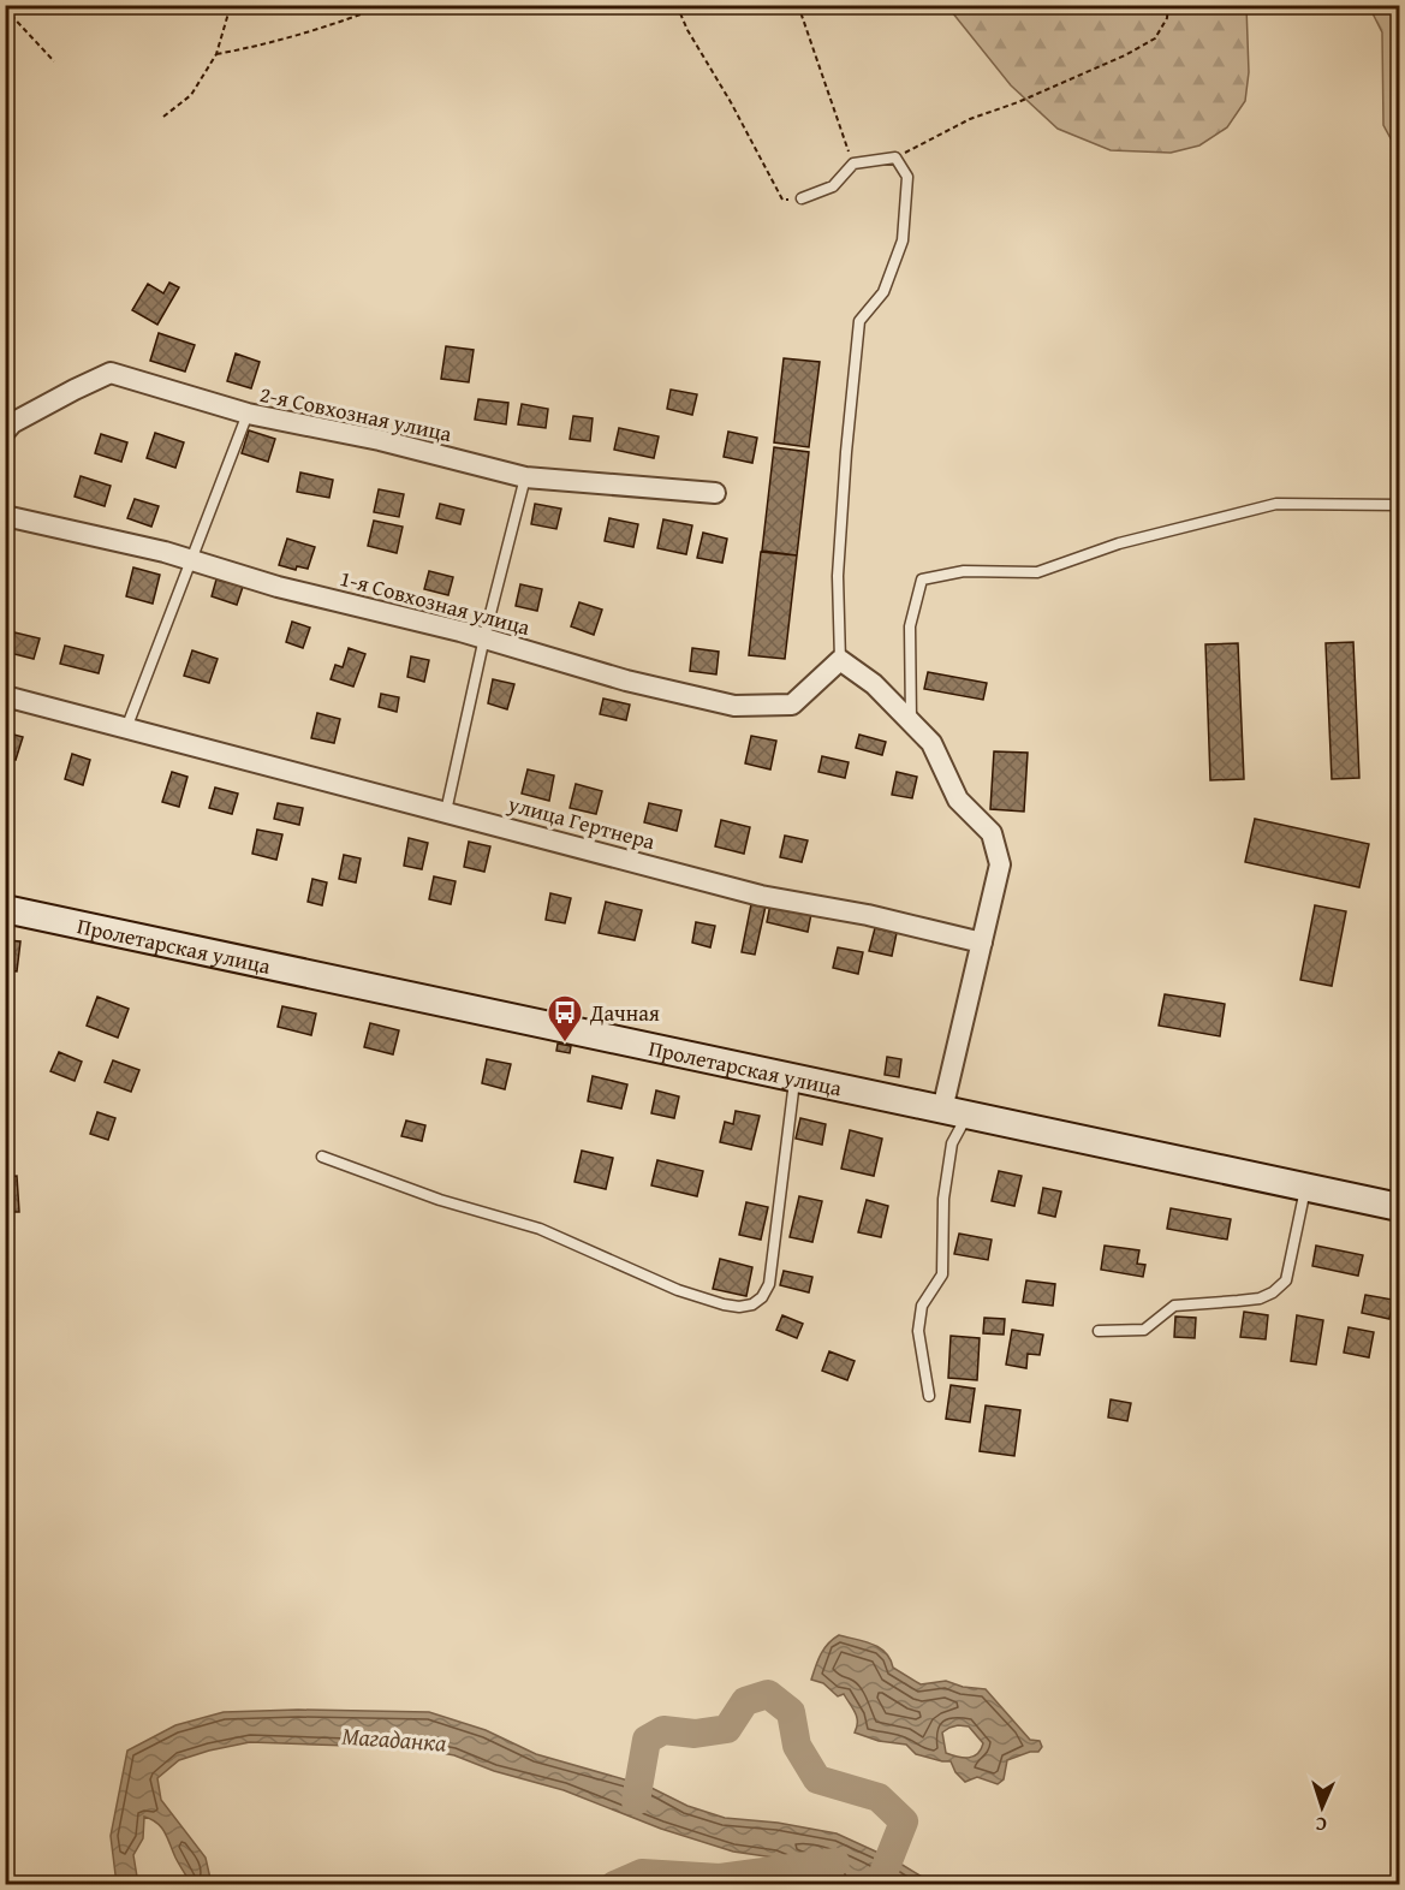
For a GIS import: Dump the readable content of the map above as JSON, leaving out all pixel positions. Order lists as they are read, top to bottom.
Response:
{
  "streets": {
    "main road": ["Пролетарская улица"],
    "street": ["2-я Совхозная улица", "1-я Совхозная улица", "улица Гертнера"]
  },
  "water": ["Магаданка"],
  "places": {
    "bus stop": ["Дачная"]
  },
  "north": "bottom"
}
